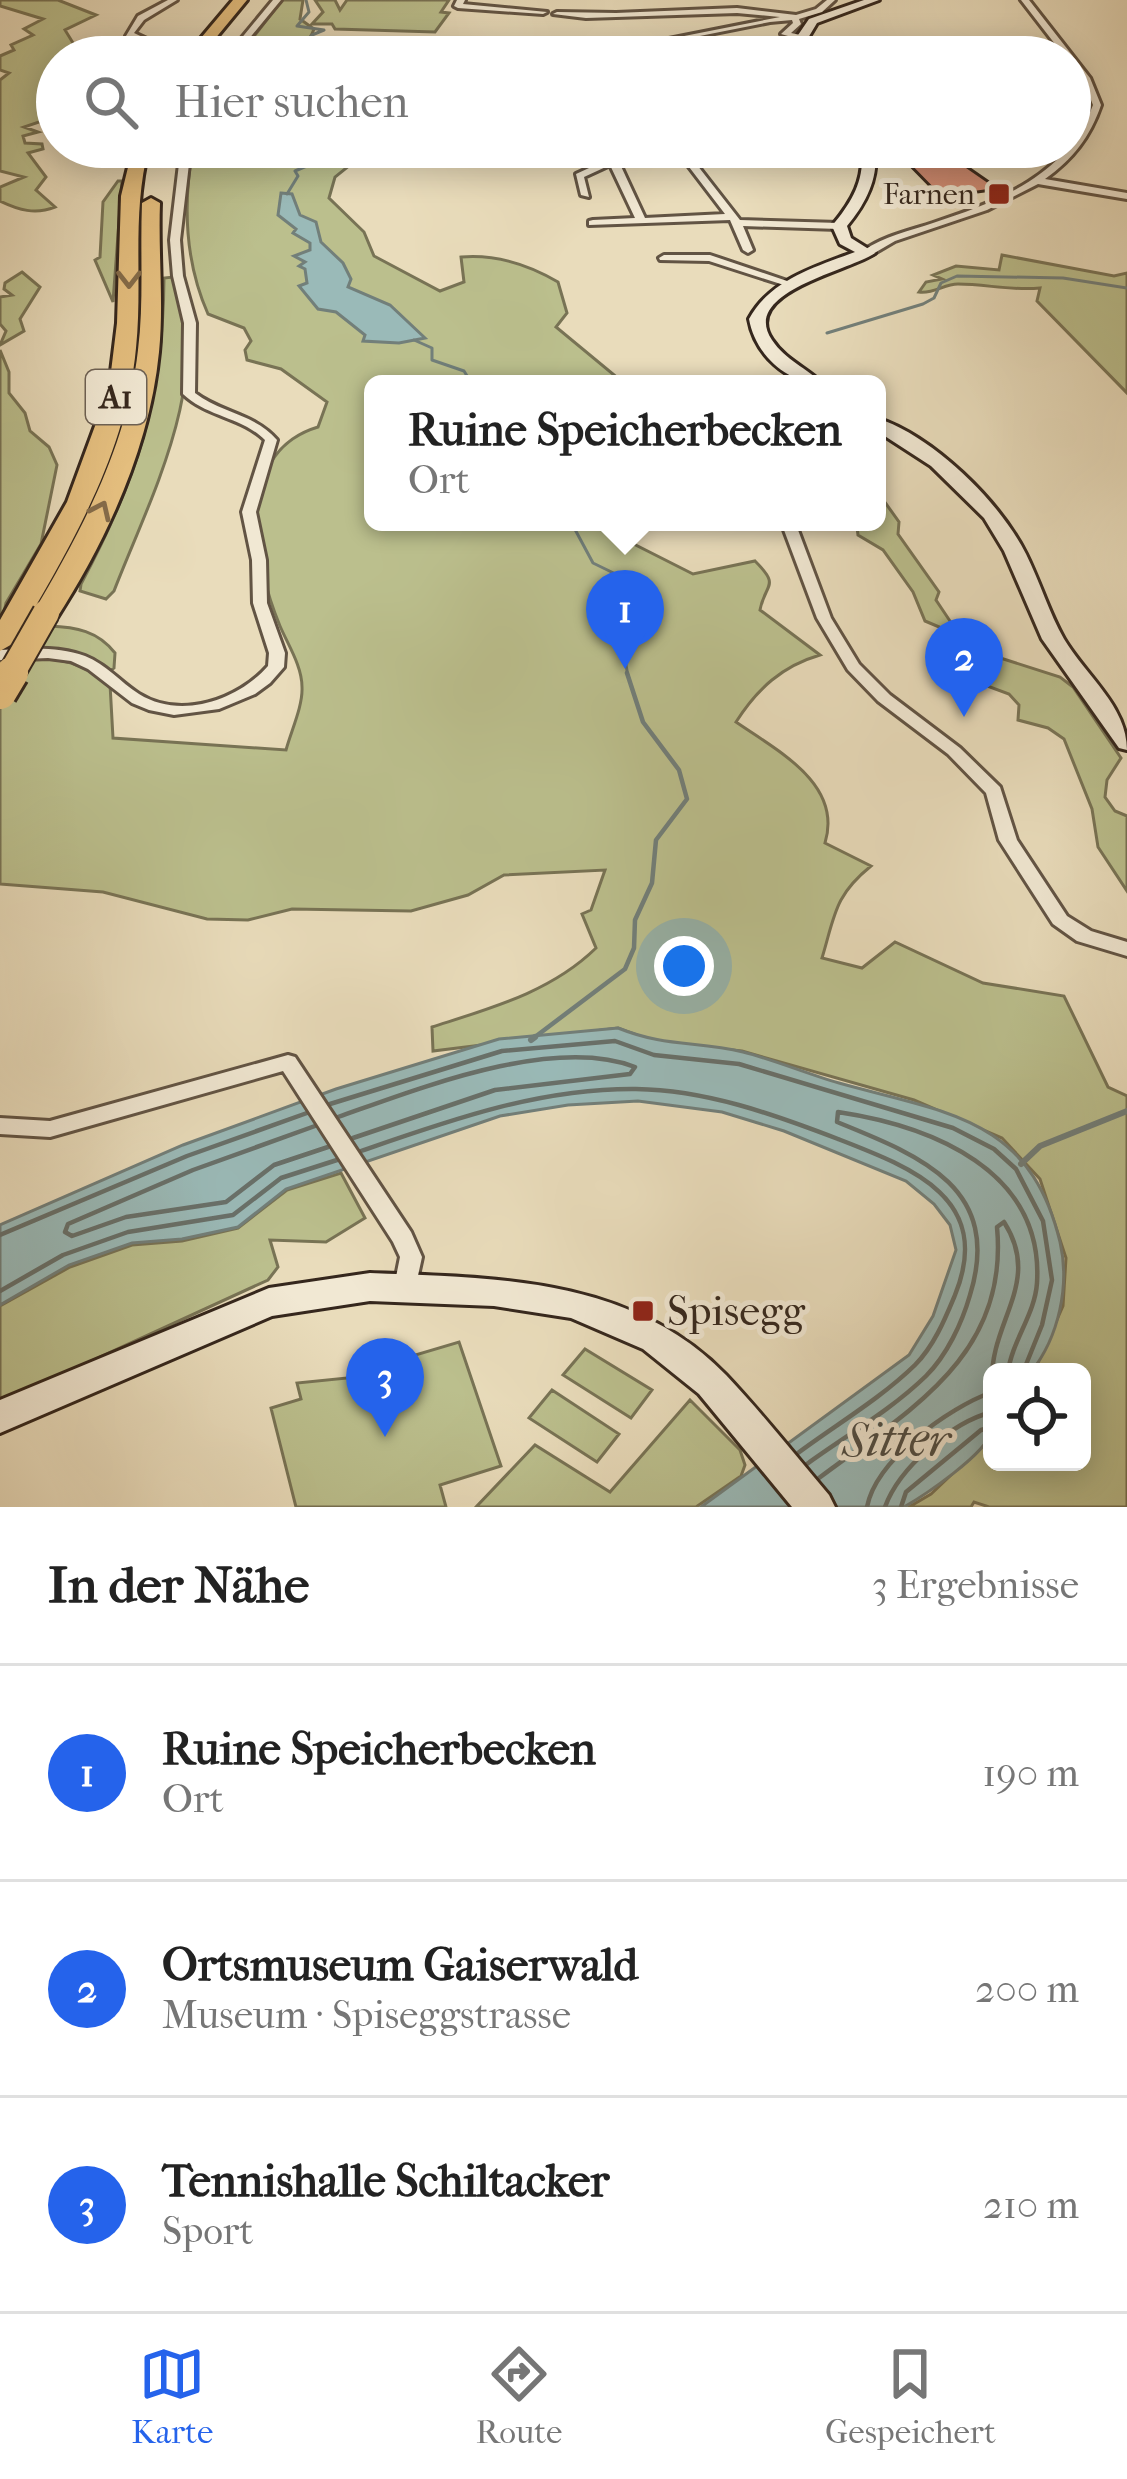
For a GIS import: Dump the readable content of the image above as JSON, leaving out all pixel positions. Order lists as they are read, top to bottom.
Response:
{
  "streets": {
    "highway": ["A1"]
  },
  "water": ["Sitter"],
  "places": {
    "transit": ["Farnen", "Spisegg"]
  },
  "page": {
    "search": "Hier suchen",
    "popup": ["Ruine Speicherbecken", "Ort"],
    "pins": ["1", "2", "3"],
    "heading": ["In der Nähe", "3 Ergebnisse"],
    "list": [
      {
        "mark": "1",
        "name": "Ruine Speicherbecken",
        "note": "Ort",
        "value": "190 m"
      },
      {
        "mark": "2",
        "name": "Ortsmuseum Gaiserwald",
        "note": "Museum · Spiseggstrasse",
        "value": "200 m"
      },
      {
        "mark": "3",
        "name": "Tennishalle Schiltacker",
        "note": "Sport",
        "value": "210 m"
      }
    ],
    "nav": ["Karte", "Route", "Gespeichert"]
  }
}
